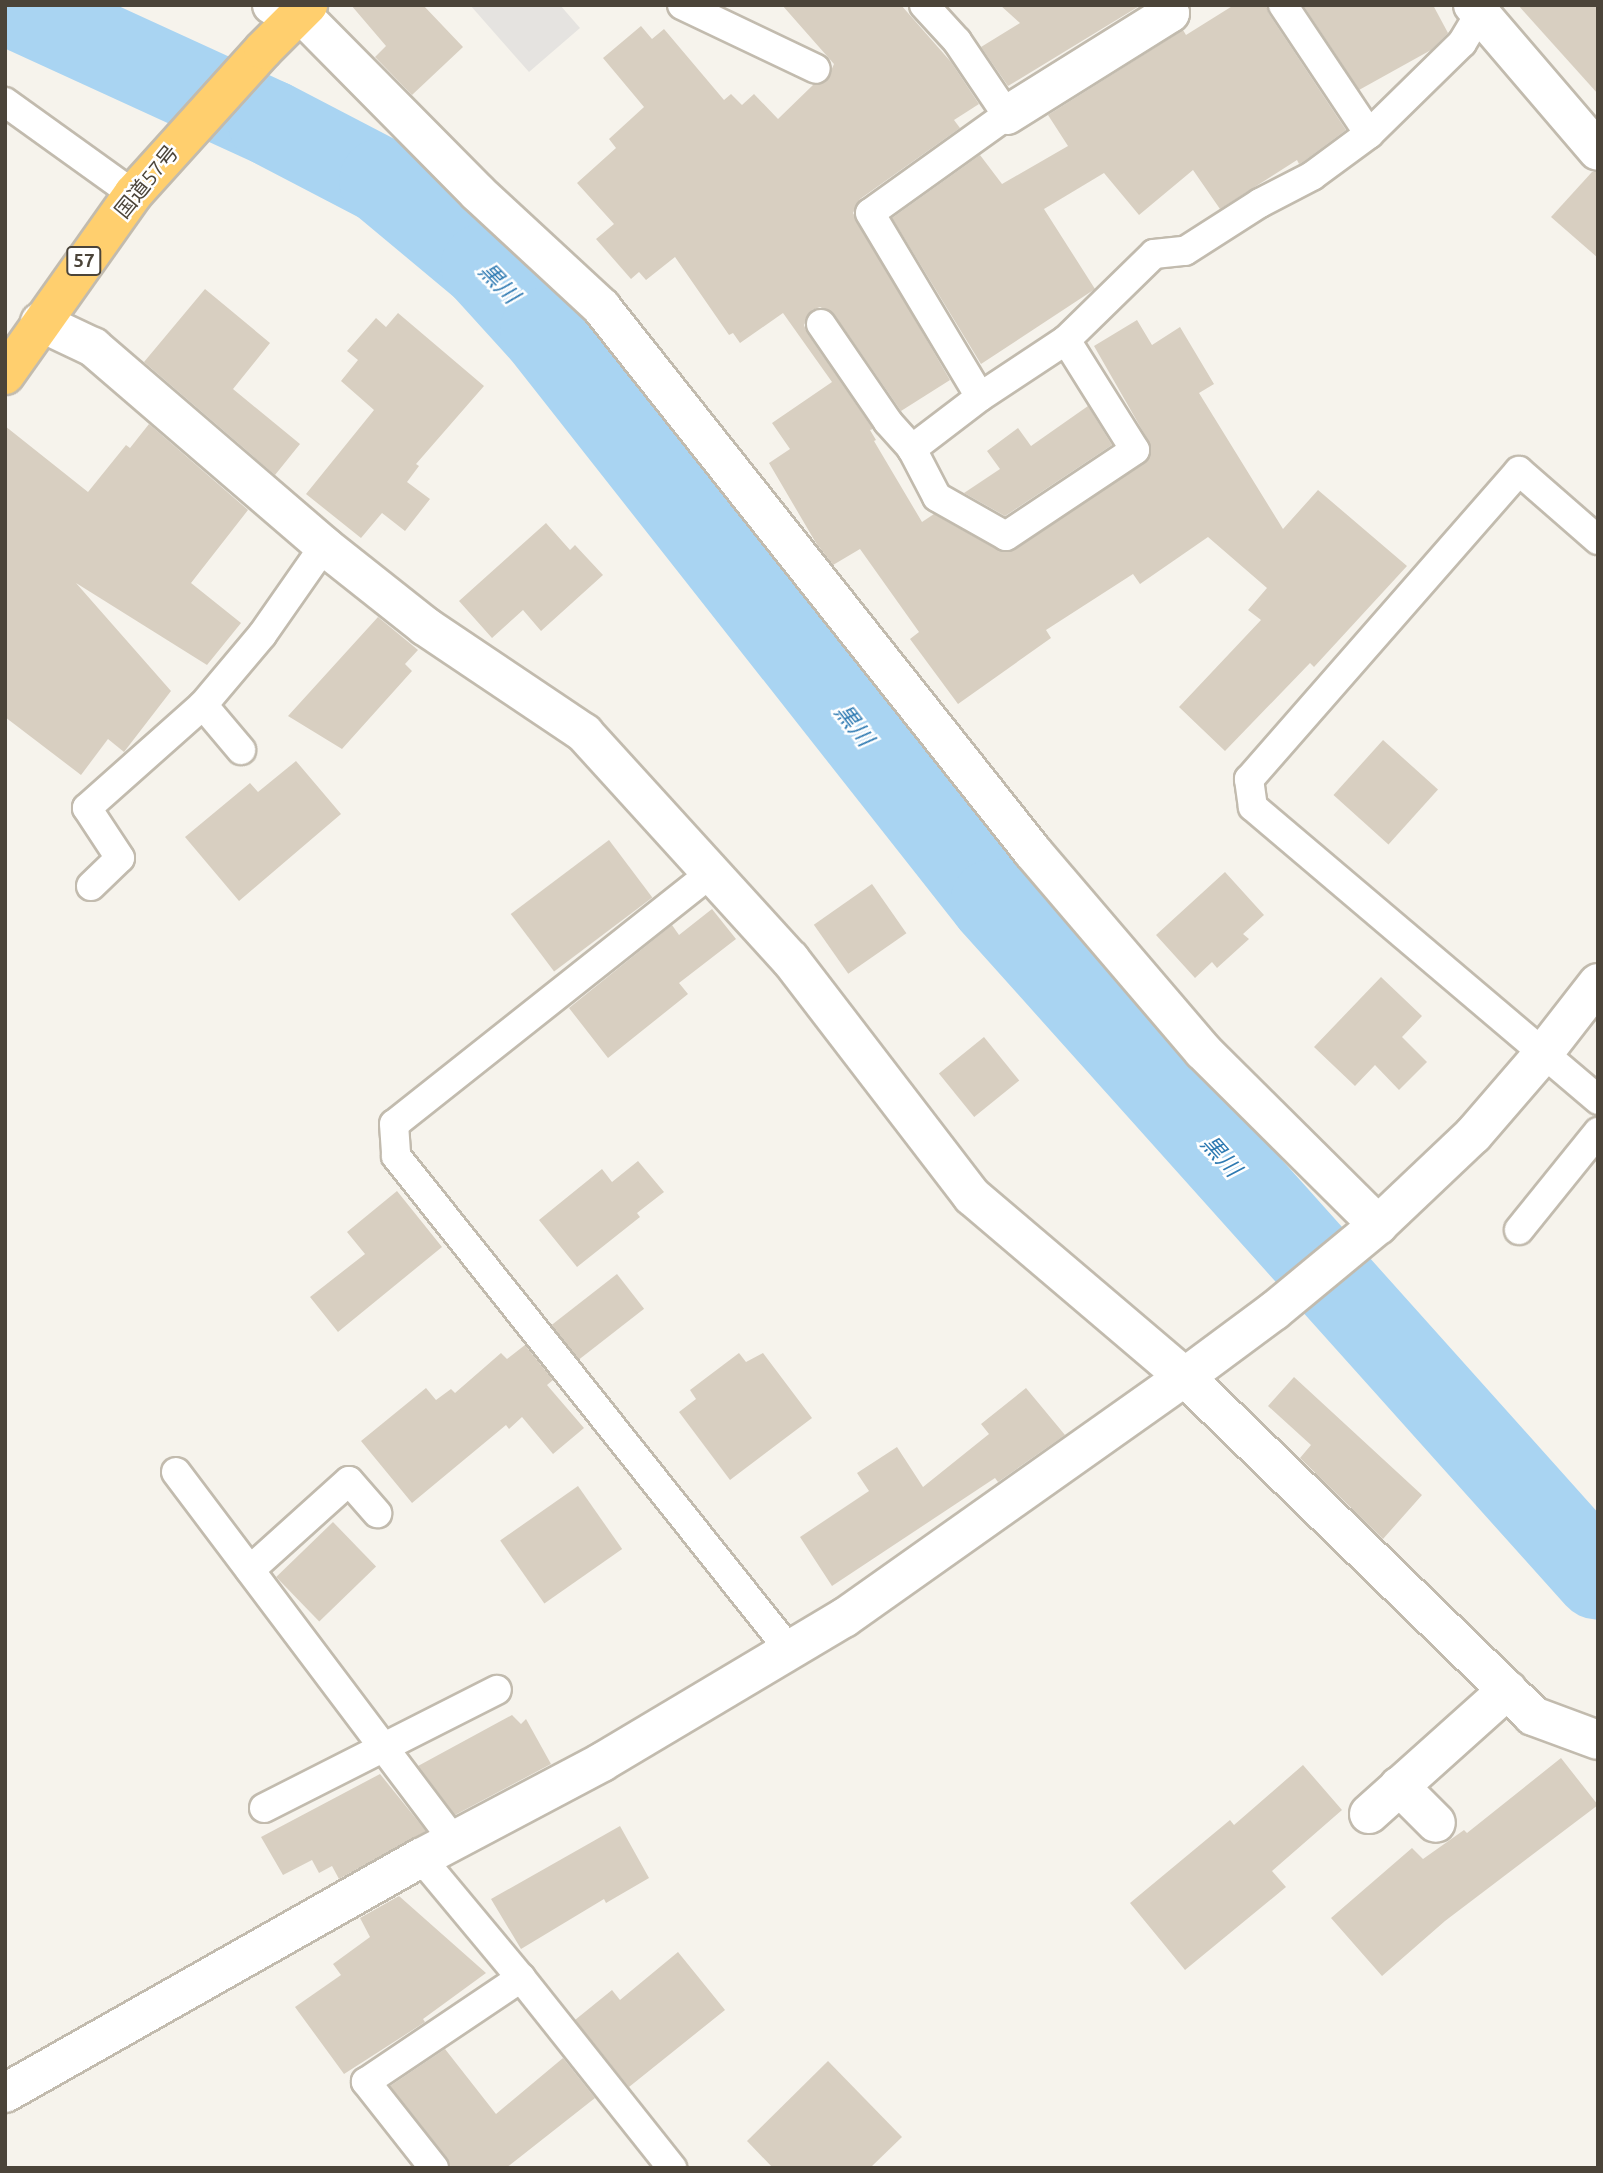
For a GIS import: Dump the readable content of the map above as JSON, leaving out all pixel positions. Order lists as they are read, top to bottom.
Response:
{
  "streets": {
    "highway": ["国道57号", "57"]
  },
  "water": ["黒川"]
}
